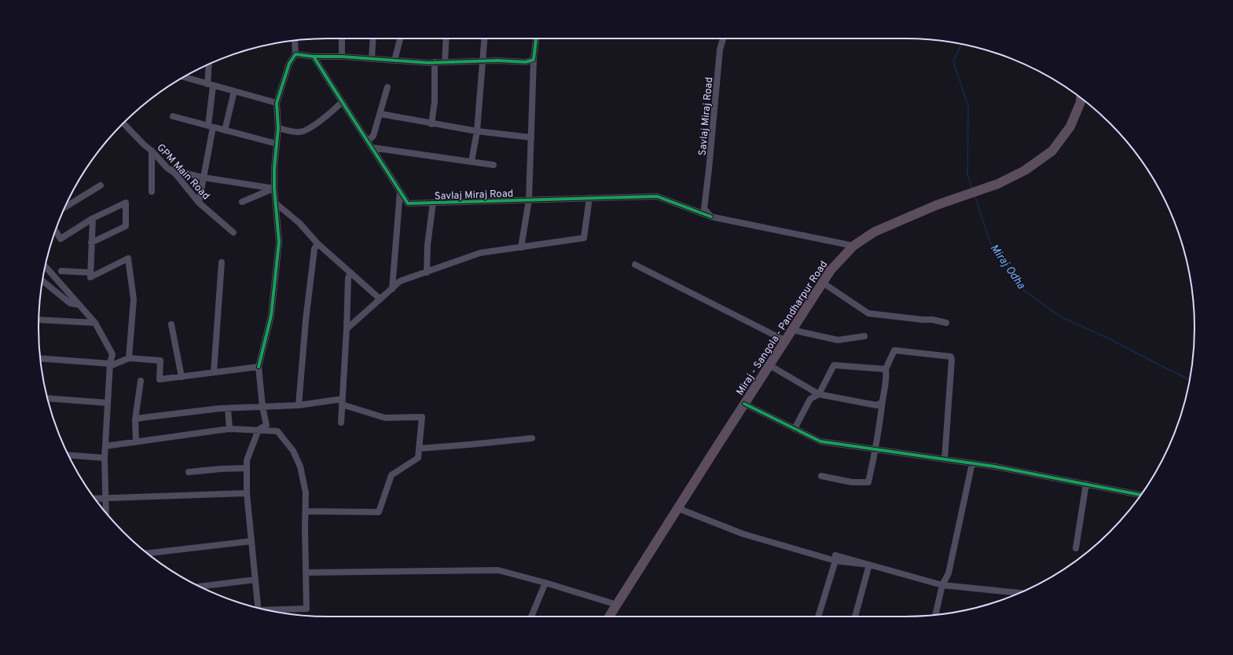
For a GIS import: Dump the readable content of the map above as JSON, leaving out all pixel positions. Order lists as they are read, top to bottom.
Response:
{
  "streets": {
    "highway": ["Miraj - Sangola - Pandharpur Road"],
    "street": ["Savlaj Miraj Road", "GPM Main Road"]
  },
  "crossings": [
    ["Savlaj Miraj Road", "Miraj - Sangola - Pandharpur Road"]
  ],
  "water": ["Miraj Odha"]
}
